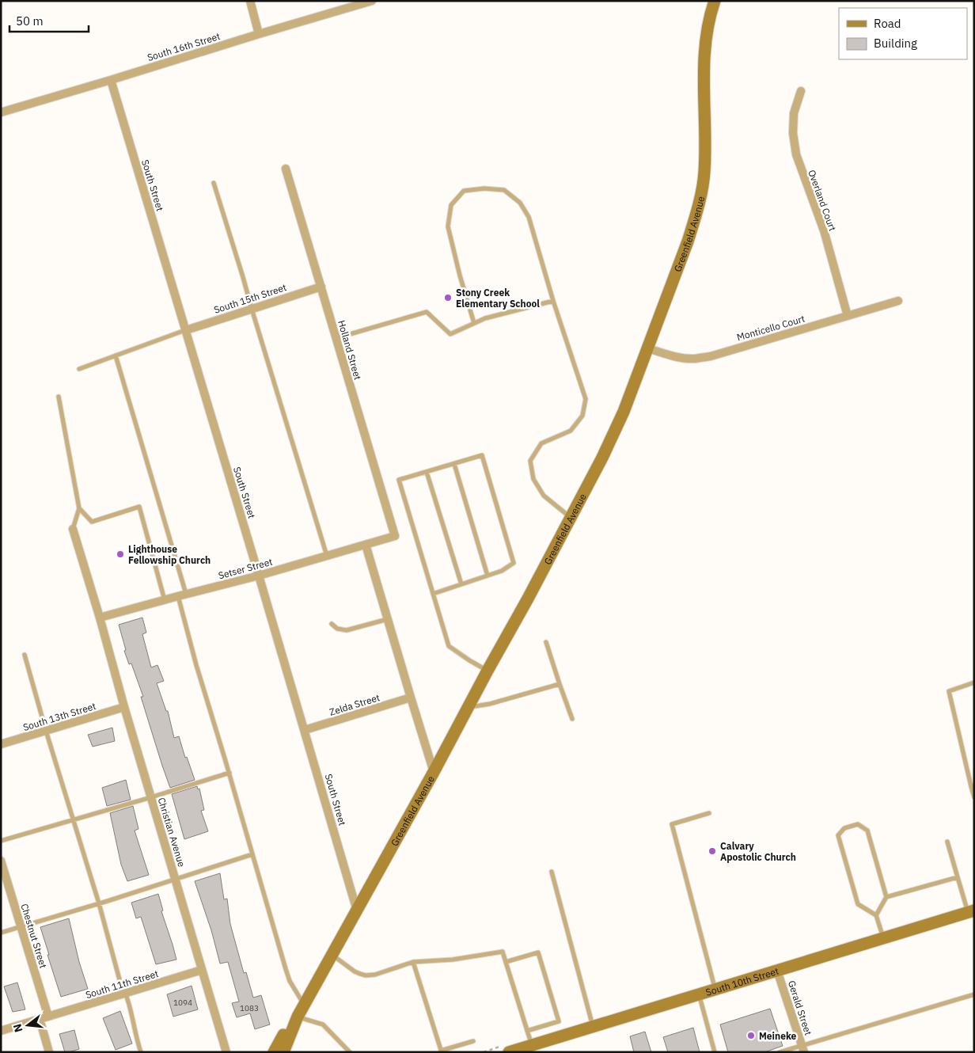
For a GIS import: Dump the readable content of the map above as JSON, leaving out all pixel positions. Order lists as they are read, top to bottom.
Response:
{
  "streets": {
    "main road": ["Greenfield Avenue", "South 10th Street"],
    "street": [
      "South 16th Street",
      "South Street",
      "Overland Court",
      "South 15th Street",
      "Monticello Court",
      "Holland Street",
      "Setser Street",
      "Zelda Street",
      "South 13th Street",
      "Christian Avenue",
      "Chestnut Street",
      "South 11th Street",
      "Gerald Street"
    ]
  },
  "crossings": [
    ["South 16th Street", "South Street"],
    ["South Street", "Greenfield Avenue"],
    ["South Street", "South 15th Street"],
    ["South Street", "Setser Street"],
    ["South Street", "Zelda Street"],
    ["Overland Court", "Monticello Court"],
    ["Greenfield Avenue", "Monticello Court"],
    ["South 15th Street", "Holland Street"],
    ["Holland Street", "Setser Street"],
    ["Setser Street", "Christian Avenue"],
    ["South 13th Street", "Christian Avenue"],
    ["Christian Avenue", "South 11th Street"],
    ["Chestnut Street", "South 11th Street"],
    ["South 10th Street", "Gerald Street"]
  ],
  "places": [
    "Stony Creek Elementary School",
    "Lighthouse Fellowship Church",
    "Calvary Apostolic Church",
    "Meineke"
  ],
  "house_numbers": ["1094", "1083"],
  "legend": ["Road", "Building"],
  "scale_bar": "50 m",
  "north": "left"
}
